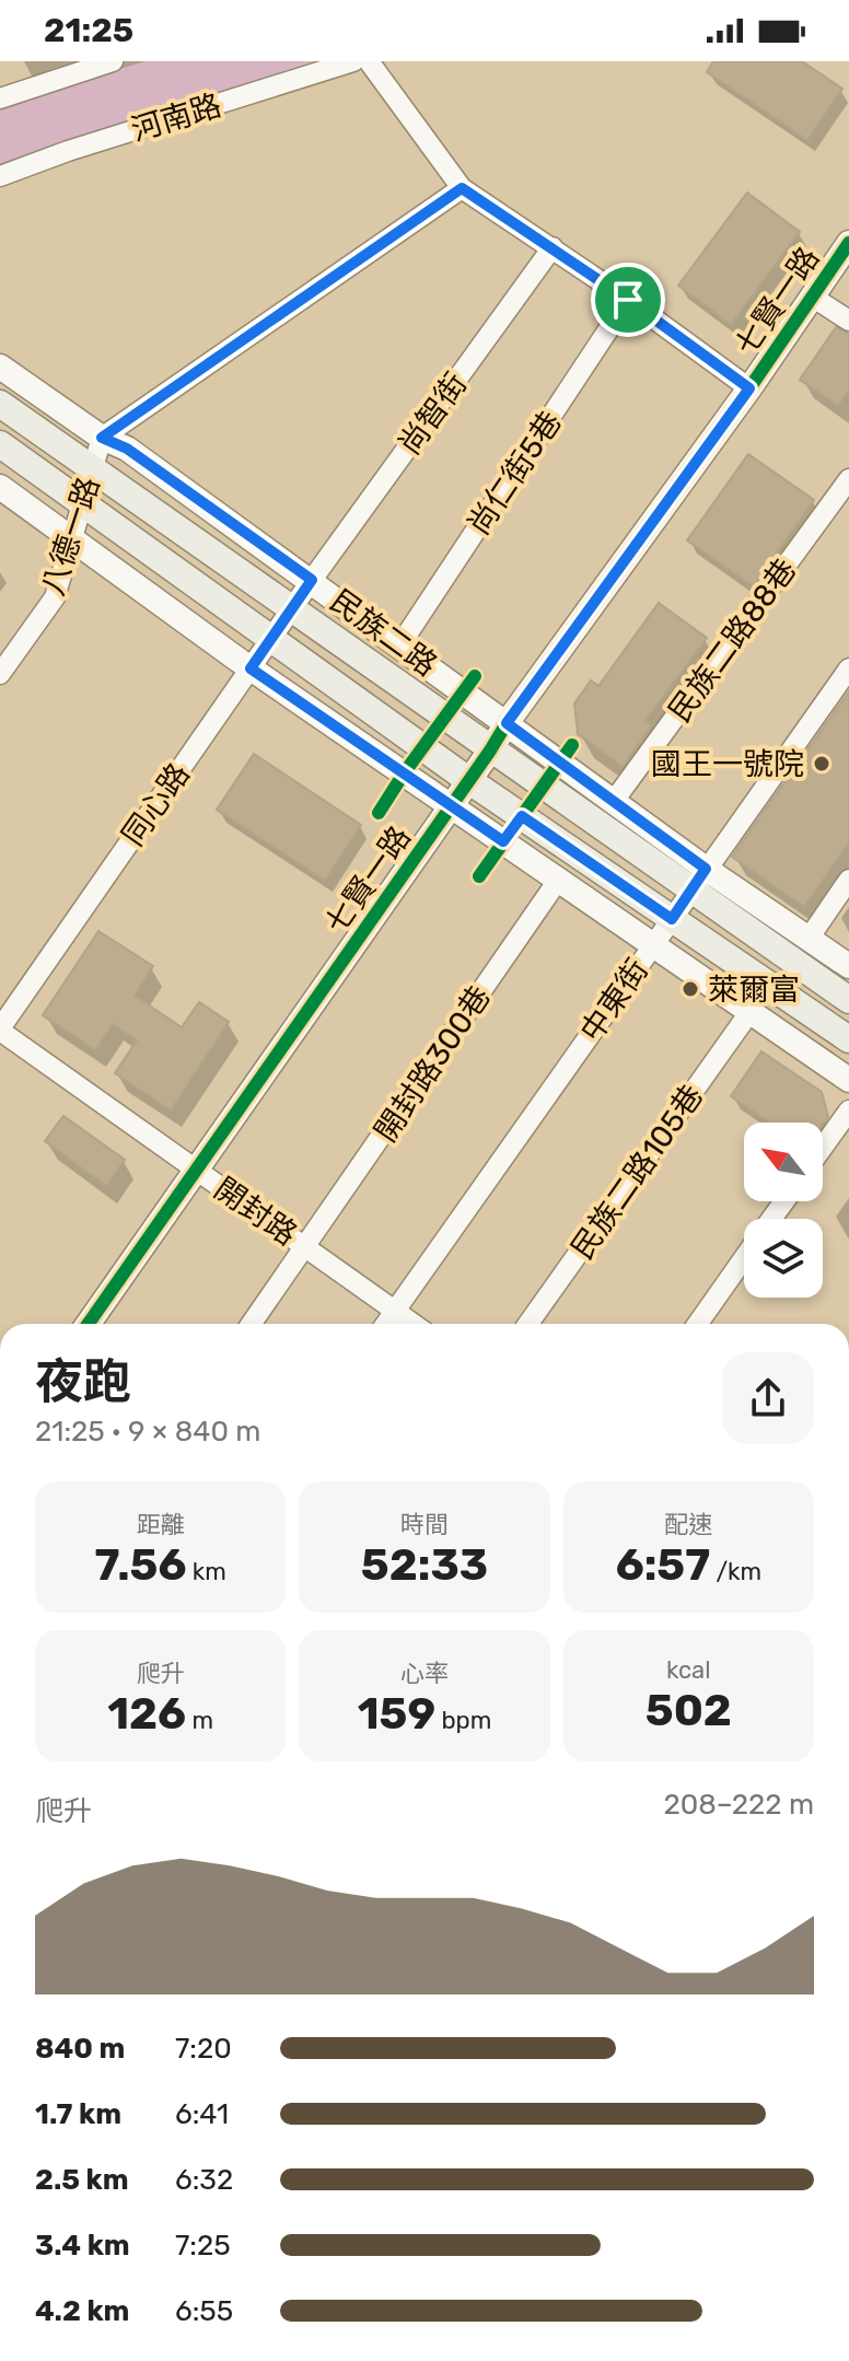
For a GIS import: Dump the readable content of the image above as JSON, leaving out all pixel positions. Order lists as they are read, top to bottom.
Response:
{
  "streets": {
    "main road": ["民族二路"],
    "street": [
      "河南路",
      "七賢一路",
      "尚智街",
      "尚仁街5巷",
      "八德一路",
      "民族二路88巷",
      "同心路",
      "中東街",
      "開封路300巷",
      "民族二路105巷",
      "開封路"
    ]
  },
  "crossings": [
    ["七賢一路", "民族二路"],
    ["七賢一路", "開封路"],
    ["尚智街", "民族二路"],
    ["尚智街", "同心路"],
    ["尚仁街5巷", "民族二路"],
    ["八德一路", "民族二路"],
    ["民族二路", "民族二路88巷"],
    ["民族二路", "同心路"],
    ["民族二路", "中東街"],
    ["同心路", "開封路"],
    ["中東街", "開封路"],
    ["開封路300巷", "開封路"]
  ],
  "places": ["國王一號院", "萊爾富"],
  "north": "top left",
  "page": {
    "status": "21:25",
    "heading": ["夜跑", "21:25 · 9 × 840 m"],
    "stats": [
      ["距離", "7.56 km"],
      ["時間", "52:33"],
      ["配速", "6:57 /km"],
      ["爬升", "126 m"],
      ["心率", "159 bpm"],
      ["kcal", "502"]
    ],
    "chart": ["爬升", "208–222 m"],
    "list": [
      {
        "name": "840 m",
        "note": "7:20"
      },
      {
        "name": "1.7 km",
        "note": "6:41"
      },
      {
        "name": "2.5 km",
        "note": "6:32"
      },
      {
        "name": "3.4 km",
        "note": "7:25"
      },
      {
        "name": "4.2 km",
        "note": "6:55"
      }
    ]
  }
}
